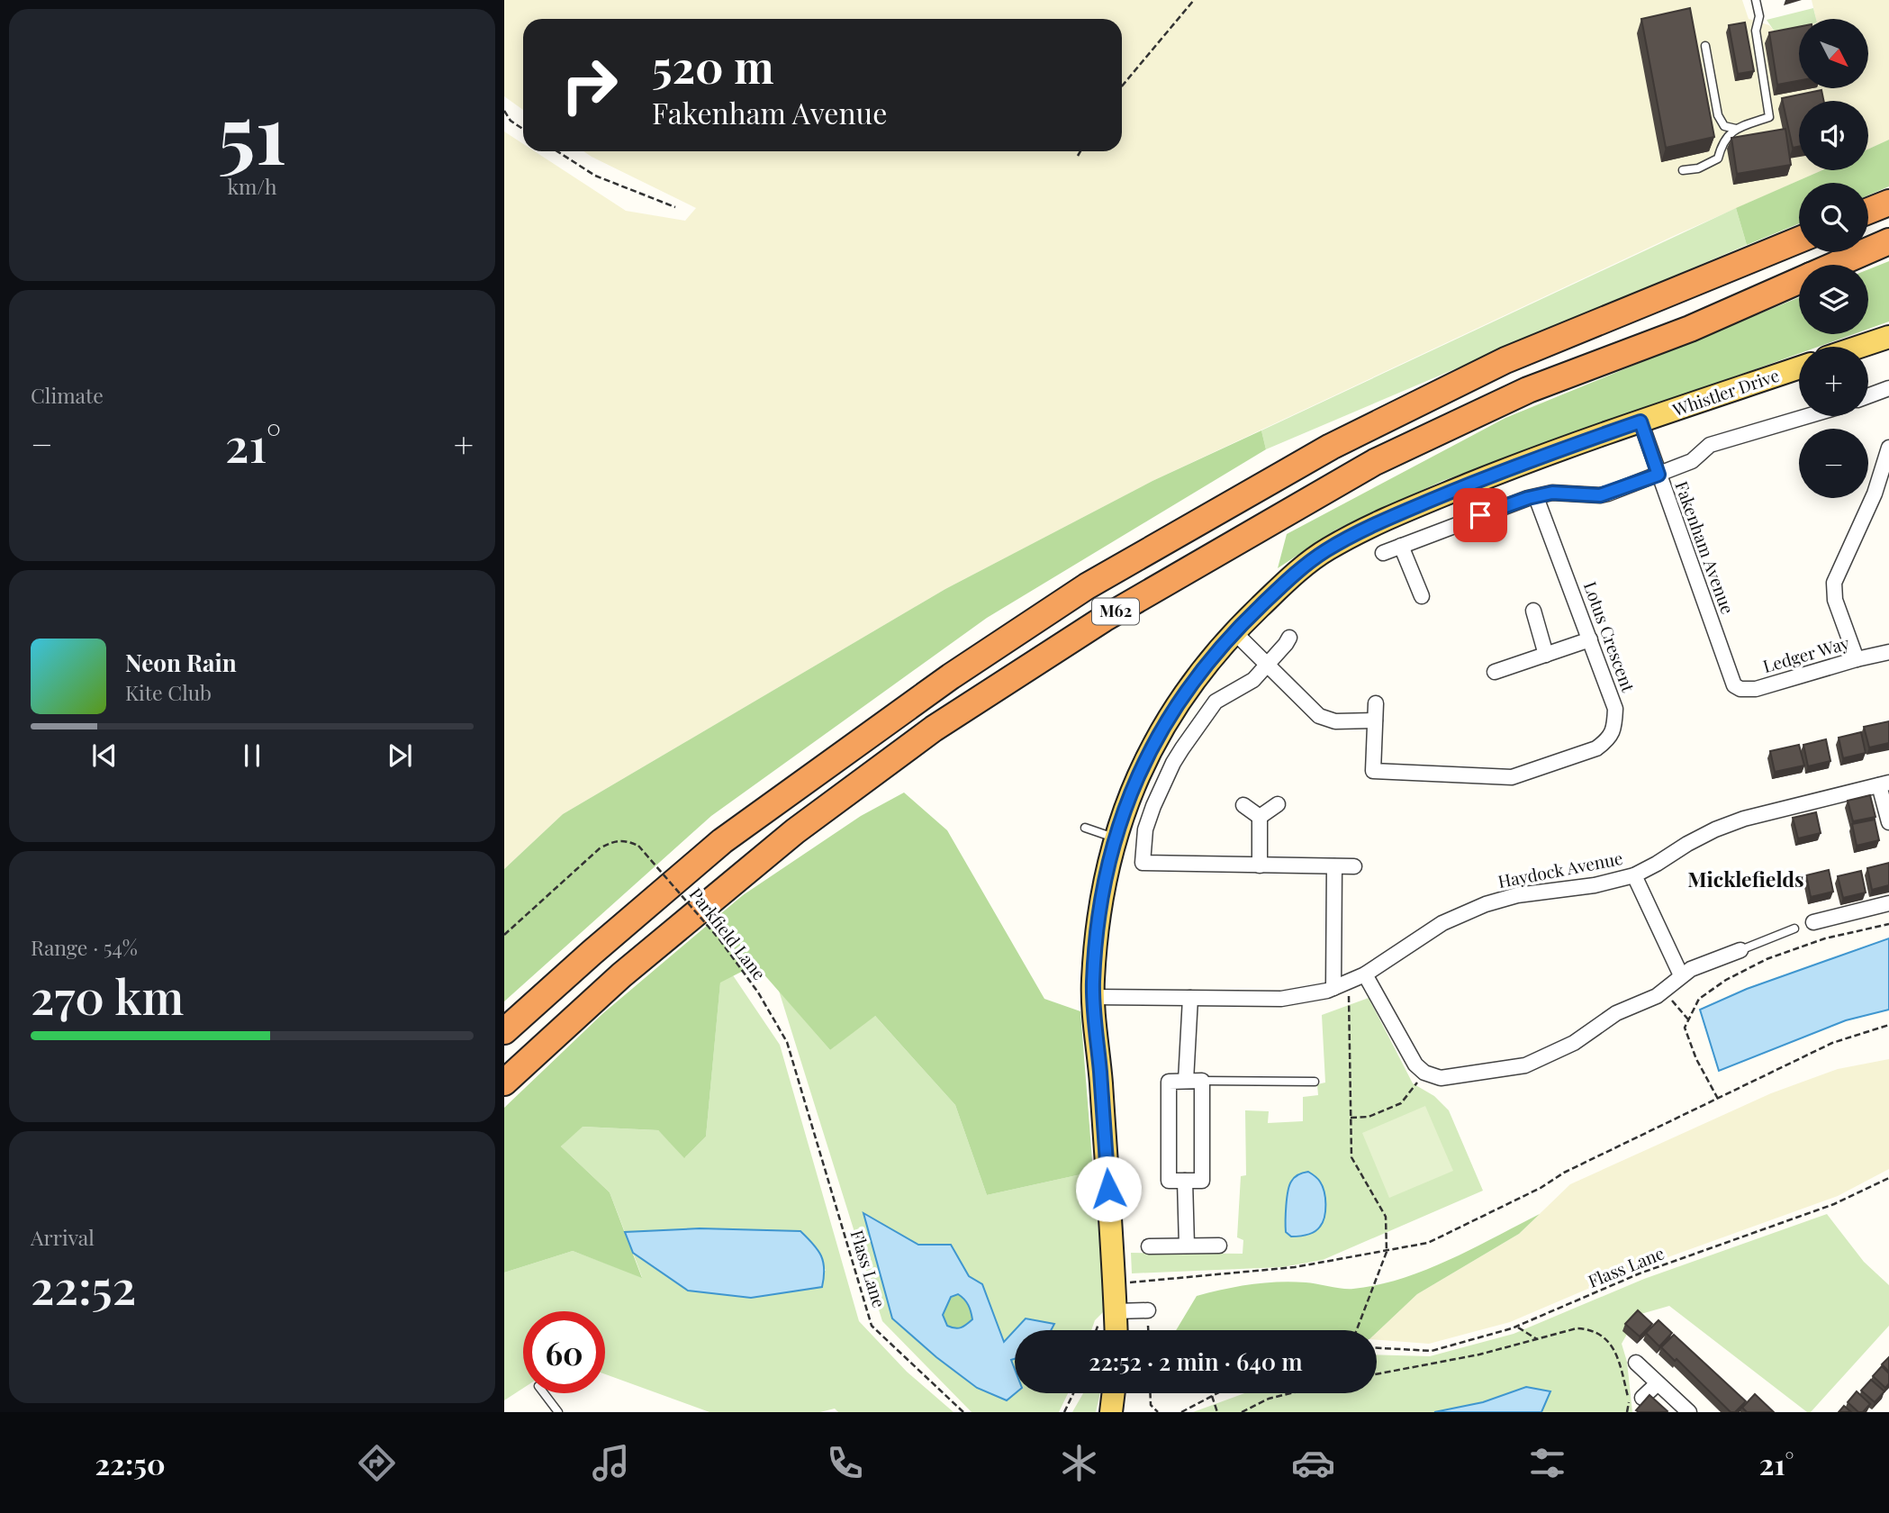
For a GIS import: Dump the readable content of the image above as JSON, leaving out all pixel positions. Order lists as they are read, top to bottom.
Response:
{
  "streets": {
    "highway": ["M62"],
    "main road": ["Whistler Drive"],
    "street": [
      "Fakenham Avenue",
      "Lotus Crescent",
      "Ledger Way",
      "Haydock Avenue"
    ],
    "path": ["Parkfield Lane", "Flass Lane"]
  },
  "crossings": [
    ["Whistler Drive", "Fakenham Avenue"],
    ["Whistler Drive", "Haydock Avenue"],
    ["Fakenham Avenue", "Ledger Way"],
    ["Parkfield Lane", "Flass Lane"]
  ],
  "districts": ["Micklefields"],
  "north": "bottom right",
  "page": {
    "tile": [
      ["51", "km/h"],
      "Climate",
      ["Range · 54%", "270 km"],
      ["Arrival", "22:52"]
    ],
    "map_buttons": ["+", "−"],
    "turn": ["520 m", "Fakenham Avenue"],
    "heat": ["−", "21°", "+"],
    "song": ["Neon Rain", "Kite Club"],
    "limit": "60",
    "trip": "22:52 · 2 min · 640 m",
    "tabs": ["22:50", "21°"]
  }
}
